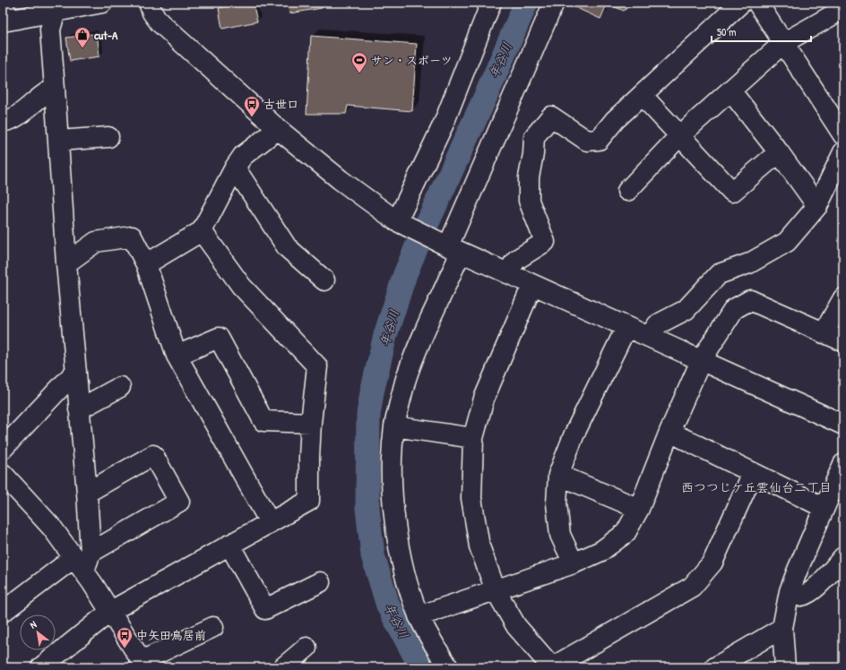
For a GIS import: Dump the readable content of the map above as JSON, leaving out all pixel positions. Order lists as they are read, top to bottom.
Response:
{
  "districts": ["西つつじケ丘雲仙台二丁目"],
  "water": ["年谷川"],
  "places": {
    "shop": ["cut-A"],
    "sports": ["サン・スポーツ"],
    "bus stop": ["古世口", "中矢田鳥居前"]
  },
  "scale_bar": "50 m",
  "north": "top left"
}
